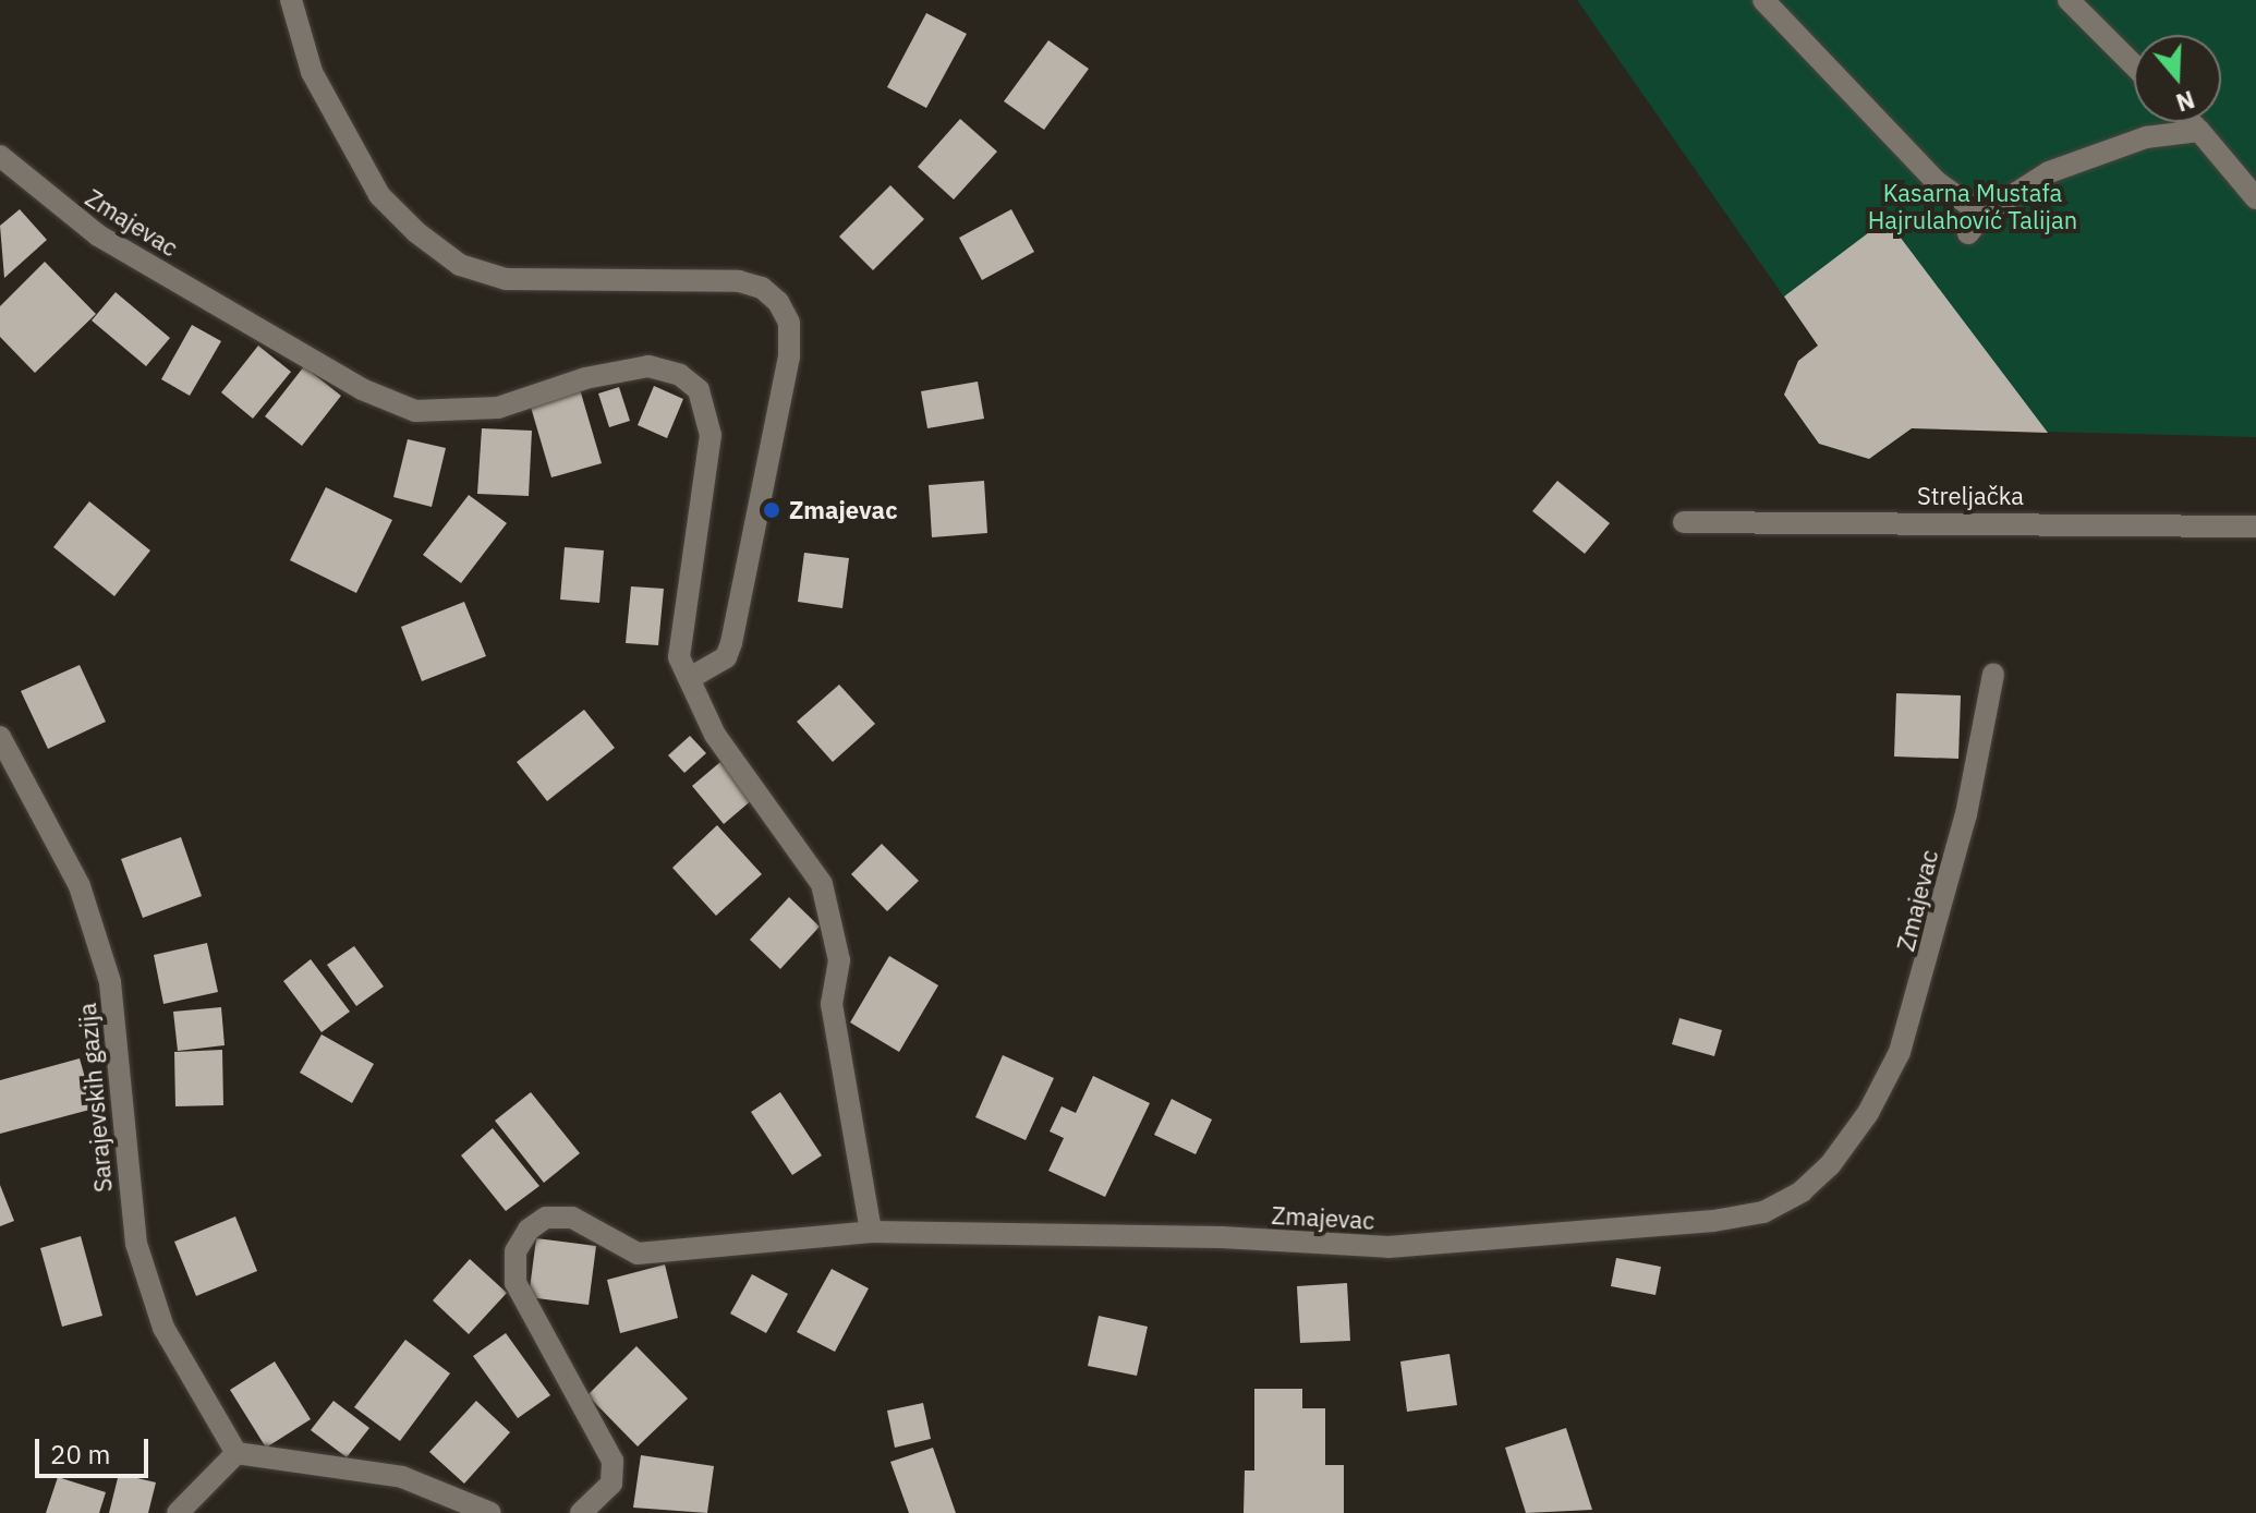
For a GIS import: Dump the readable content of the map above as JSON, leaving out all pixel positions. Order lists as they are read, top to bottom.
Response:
{
  "streets": {
    "street": ["Zmajevac", "Streljačka", "Sarajevskih gazija"]
  },
  "parks": ["Kasarna Mustafa Hajrulahović Talijan"],
  "places": ["Zmajevac"],
  "scale_bar": "20 m",
  "north": "bottom"
}
